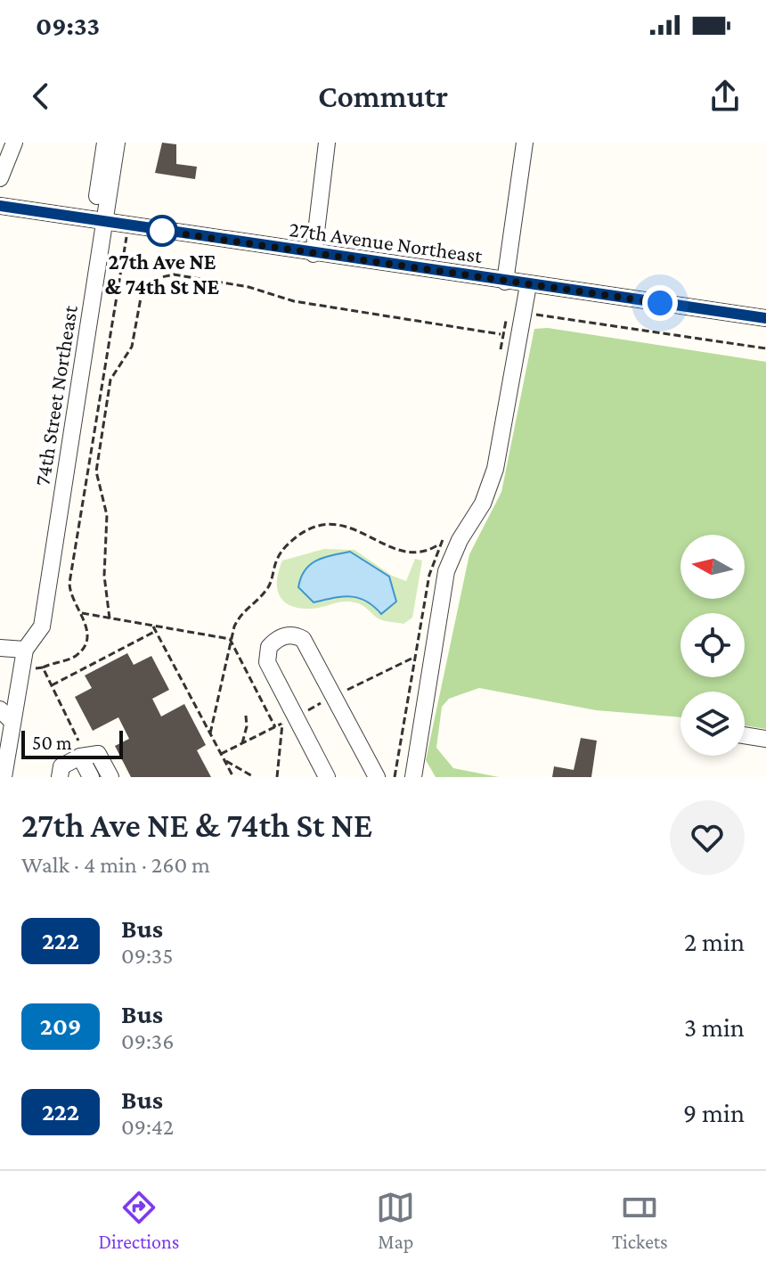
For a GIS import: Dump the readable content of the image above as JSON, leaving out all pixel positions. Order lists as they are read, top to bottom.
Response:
{
  "streets": {
    "street": ["27th Avenue Northeast", "74th Street Northeast"]
  },
  "crossings": [
    ["27th Avenue Northeast", "74th Street Northeast"]
  ],
  "places": ["27th Ave NE & 74th St NE"],
  "lines": ["bus line 222"],
  "scale_bar": "50 m",
  "north": "left",
  "page": {
    "status": "09:33",
    "header": "Commutr",
    "scale": "50 m",
    "heading": ["27th Ave NE & 74th St NE", "Walk · 4 min · 260 m"],
    "list": [
      {
        "mark": "222",
        "name": "Bus",
        "note": "09:35",
        "value": "2 min"
      },
      {
        "mark": "209",
        "name": "Bus",
        "note": "09:36",
        "value": "3 min"
      },
      {
        "mark": "222",
        "name": "Bus",
        "note": "09:42",
        "value": "9 min"
      }
    ],
    "tabs": ["Directions", "Map", "Tickets"]
  }
}
